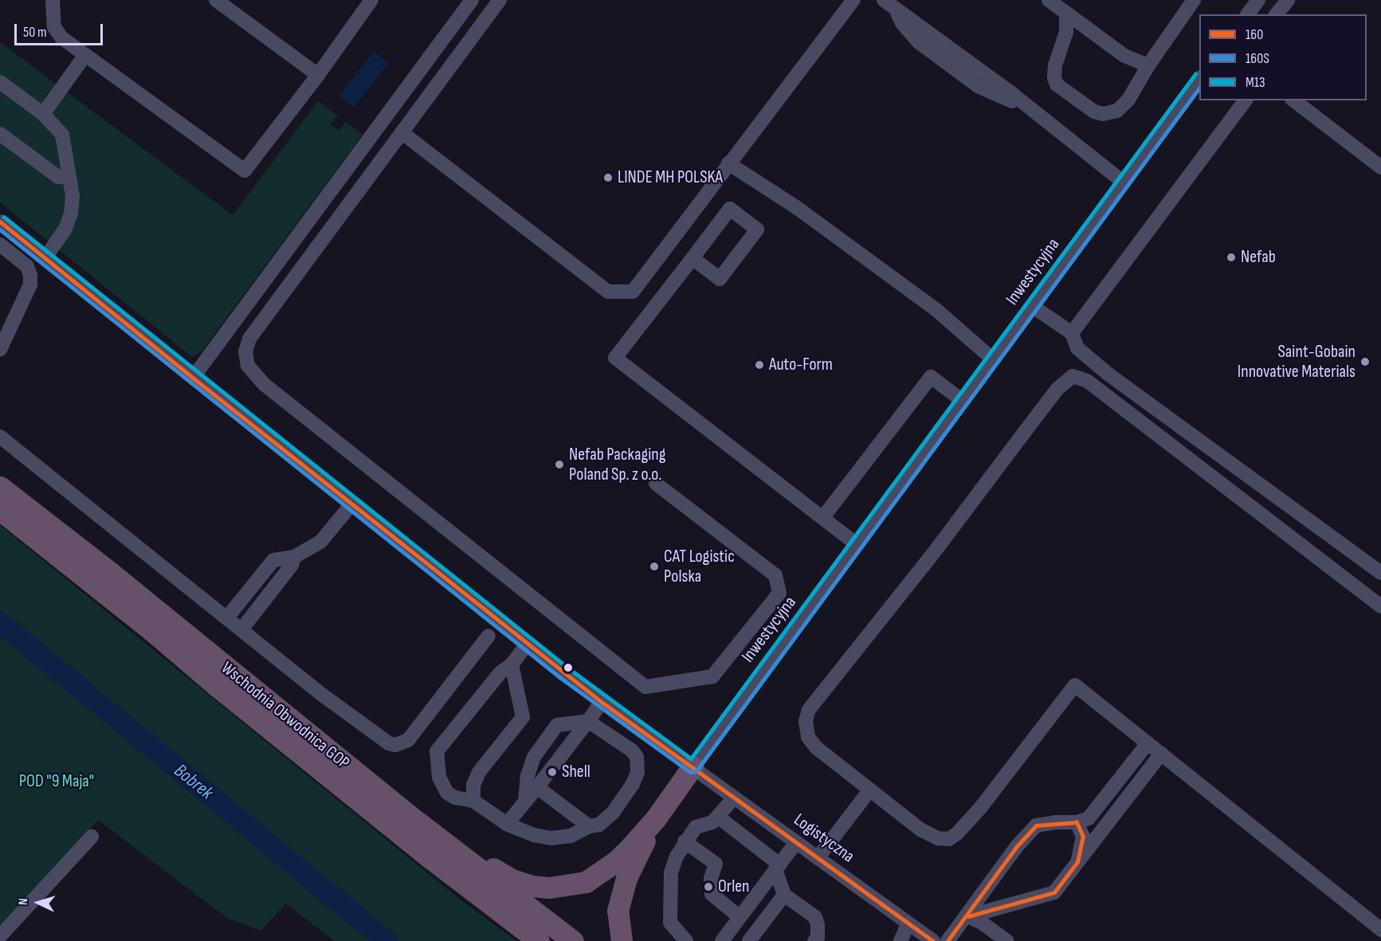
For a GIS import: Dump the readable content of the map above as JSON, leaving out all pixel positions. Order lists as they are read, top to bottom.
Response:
{
  "streets": {
    "highway": ["Wschodnia Obwodnica GOP"],
    "street": ["Inwestycyjna", "Logistyczna"]
  },
  "crossings": [
    ["Inwestycyjna", "Logistyczna"]
  ],
  "water": ["Bobrek"],
  "parks": ["POD \"9 Maja\""],
  "places": [
    "LINDE MH POLSKA",
    "Nefab",
    "Saint-Gobain Innovative Materials",
    "Auto-Form",
    "Nefab Packaging Poland Sp. z o.o.",
    "CAT Logistic Polska",
    "Shell",
    "Orlen"
  ],
  "lines": ["transit line M13", "transit line 160S", "transit line 160"],
  "legend": ["160", "160S", "M13"],
  "scale_bar": "50 m",
  "north": "left"
}
